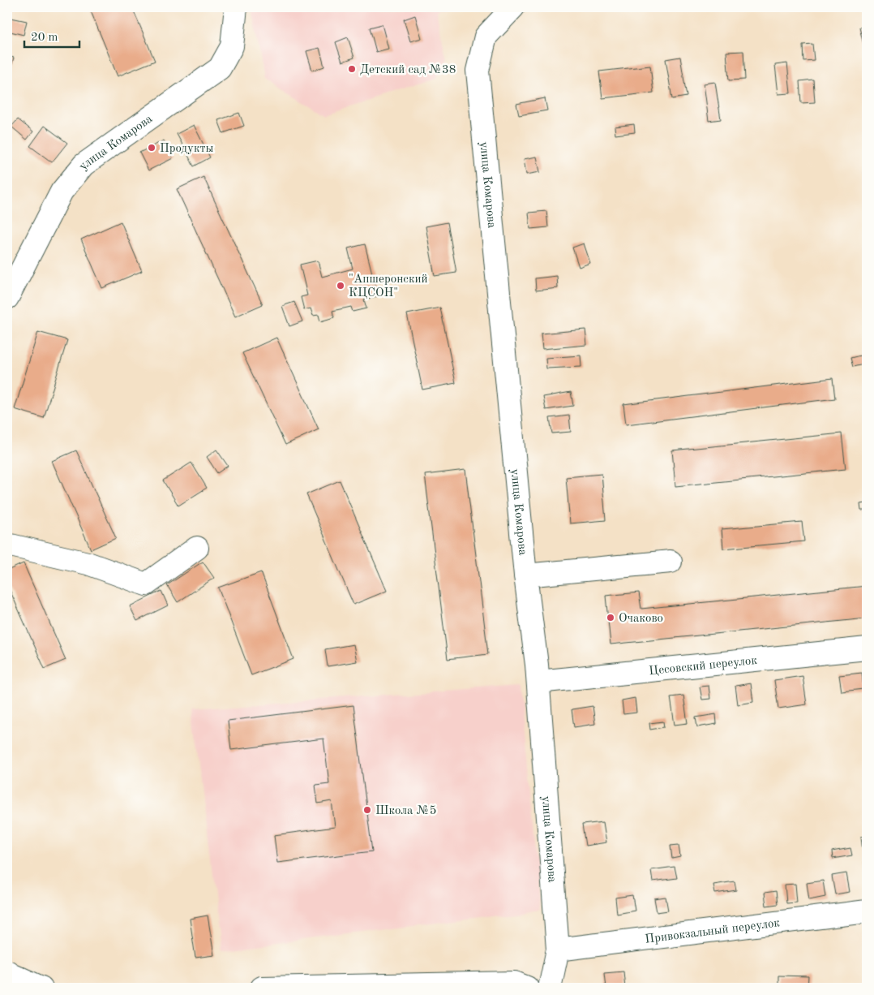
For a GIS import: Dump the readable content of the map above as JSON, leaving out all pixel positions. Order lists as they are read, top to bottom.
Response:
{
  "streets": {
    "street": ["улица Комарова", "Цесовский переулок", "Привокзальный переулок"]
  },
  "crossings": [
    ["улица Комарова", "Цесовский переулок"],
    ["улица Комарова", "Привокзальный переулок"]
  ],
  "places": [
    "Детский сад №38",
    "Продукты",
    "\"Апшеронский КЦСОН\"",
    "Очаково",
    "Школа №5"
  ],
  "scale_bar": "20 m"
}
